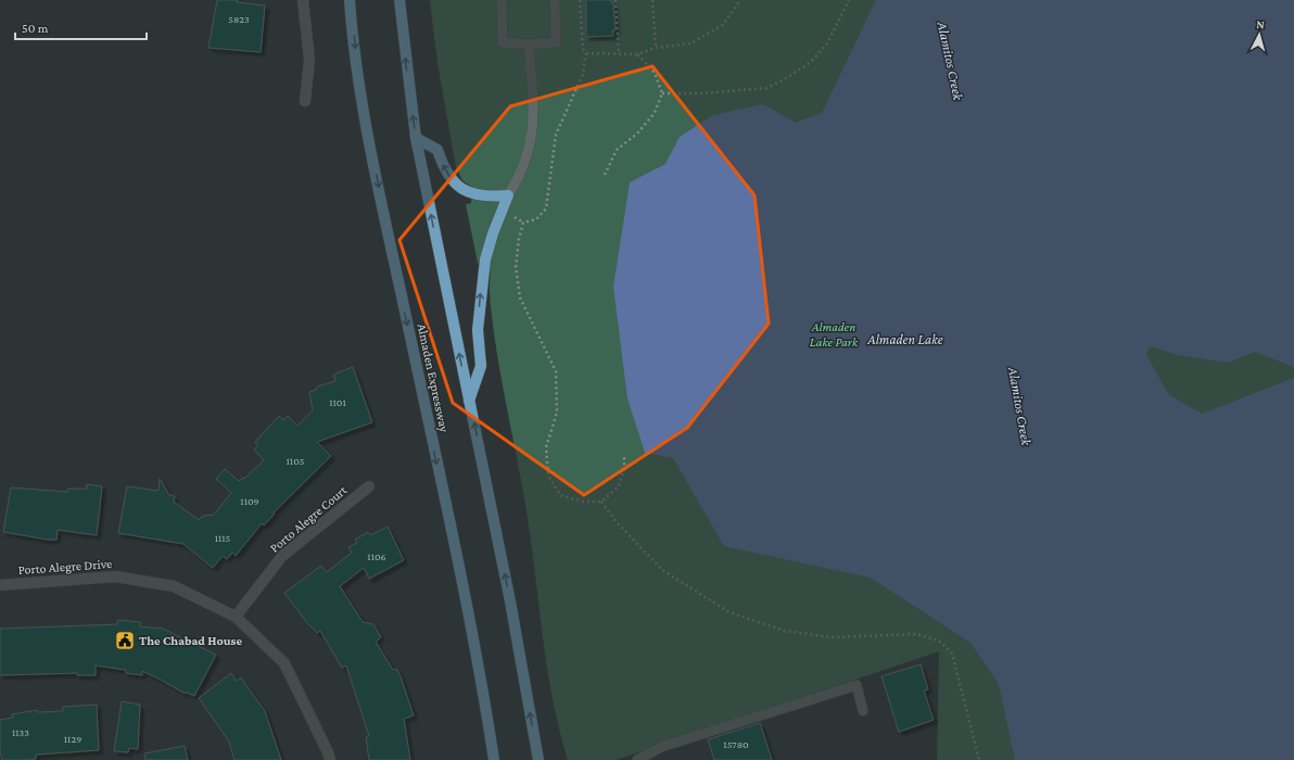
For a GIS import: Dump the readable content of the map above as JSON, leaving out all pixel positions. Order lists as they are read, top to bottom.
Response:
{
  "streets": {
    "main road": ["Almaden Expressway"],
    "street": ["Porto Alegre Court", "Porto Alegre Drive"]
  },
  "crossings": [
    ["Porto Alegre Court", "Porto Alegre Drive"]
  ],
  "water": ["Alamitos Creek", "Almaden Lake"],
  "parks": ["Almaden Lake Park"],
  "places": {
    "public building": ["The Chabad House"]
  },
  "house_numbers": [
    "5823",
    "1101",
    "1105",
    "1109",
    "1115",
    "1106",
    "1133",
    "1129",
    "15780"
  ],
  "scale_bar": "50 m",
  "north": "top"
}
